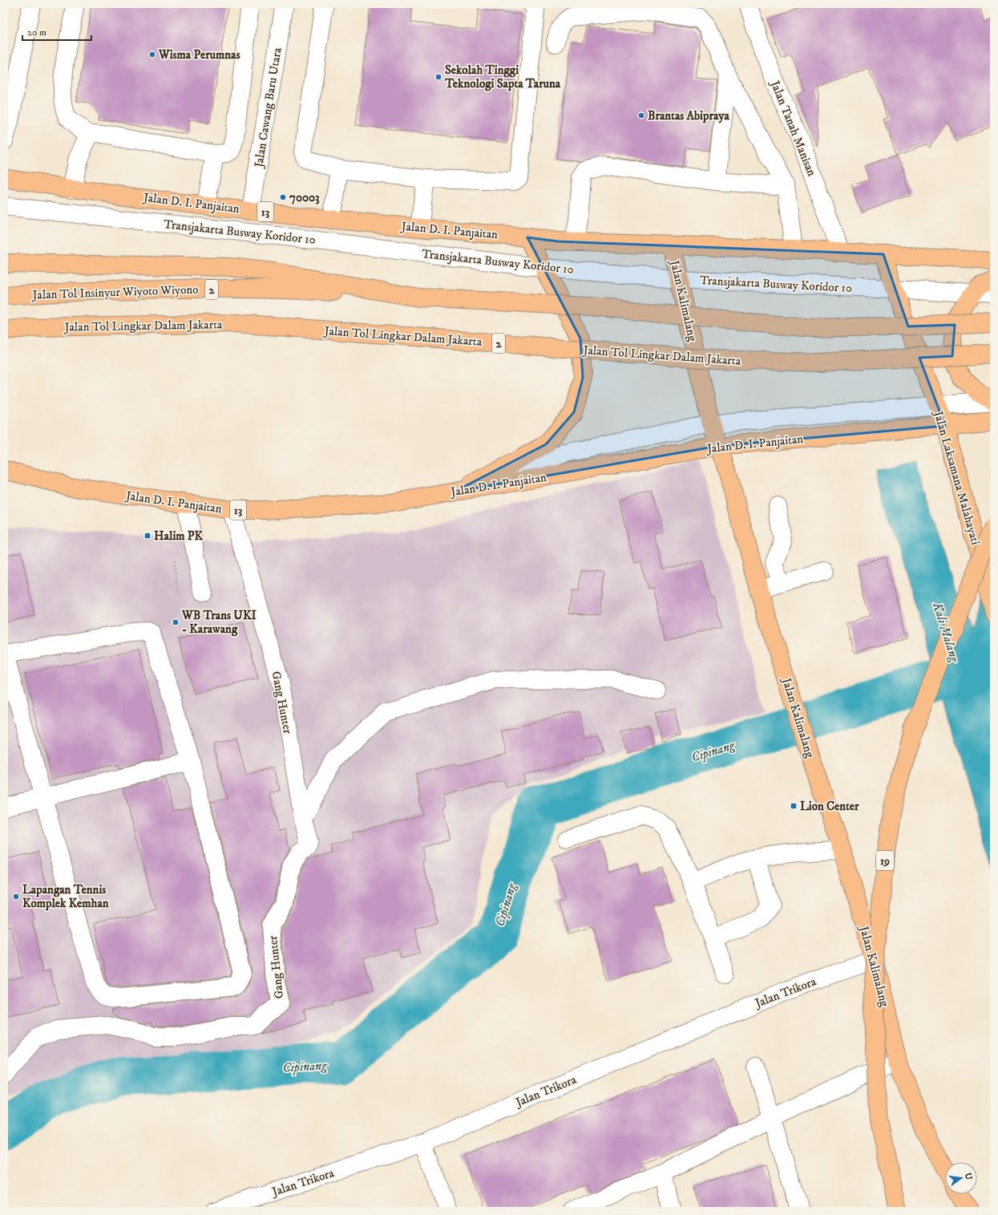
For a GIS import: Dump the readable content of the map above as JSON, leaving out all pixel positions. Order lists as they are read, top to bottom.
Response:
{
  "streets": {
    "main road": [
      "Jalan D. I. Panjaitan",
      "13",
      "2",
      "Jalan Tol Insinyur Wiyoto Wiyono",
      "Jalan Kalimalang",
      "Jalan Tol Lingkar Dalam Jakarta",
      "Jalan Laksamana Malahayati",
      "19"
    ],
    "street": [
      "Jalan Cawang Baru Utara",
      "Jalan Tanah Manisan",
      "Transjakarta Busway Koridor 10",
      "Gang Hunter",
      "Jalan Trikora"
    ]
  },
  "crossings": [
    ["Jalan Cawang Baru Utara", "Jalan D. I. Panjaitan"],
    ["Jalan Tanah Manisan", "Jalan D. I. Panjaitan"],
    ["Jalan D. I. Panjaitan", "Jalan Kalimalang"],
    ["Jalan D. I. Panjaitan", "Jalan Laksamana Malahayati"],
    ["Jalan D. I. Panjaitan", "Gang Hunter"],
    ["Transjakarta Busway Koridor 10", "Jalan Kalimalang"],
    ["Transjakarta Busway Koridor 10", "Jalan Laksamana Malahayati"],
    ["2", "Jalan Tol Insinyur Wiyoto Wiyono"],
    ["Jalan Kalimalang", "Jalan Trikora"]
  ],
  "water": ["Kali Malang", "Cipinang"],
  "places": {
    "other": [
      "Wisma Perumnas",
      "Sekolah Tinggi Teknologi Sapta Taruna",
      "Brantas Abipraya",
      "70003",
      "WB Trans UKI - Karawang",
      "Lapangan Tennis Komplek Kemhan"
    ],
    "transit": ["Halim PK", "Lion Center"]
  },
  "scale_bar": "20 m",
  "north": "right"
}
